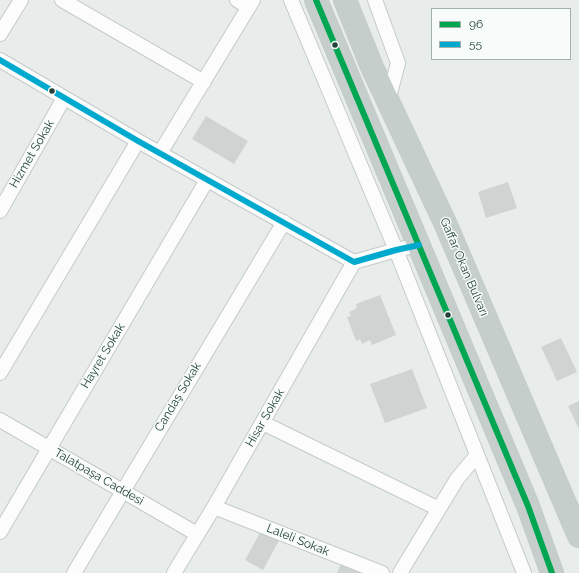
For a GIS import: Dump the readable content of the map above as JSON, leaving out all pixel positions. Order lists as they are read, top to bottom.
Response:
{
  "streets": {
    "highway": ["Gaffar Okan Bulvarı"],
    "street": [
      "Hizmet Sokak",
      "Hayret Sokak",
      "Candaş Sokak",
      "Hisar Sokak",
      "Talatpaşa Caddesi",
      "Laleli Sokak"
    ]
  },
  "crossings": [
    ["Hayret Sokak", "Talatpaşa Caddesi"],
    ["Candaş Sokak", "Talatpaşa Caddesi"],
    ["Hisar Sokak", "Talatpaşa Caddesi"],
    ["Hisar Sokak", "Laleli Sokak"]
  ],
  "lines": ["transit line 96", "transit line 55"],
  "legend": ["96", "55"]
}
